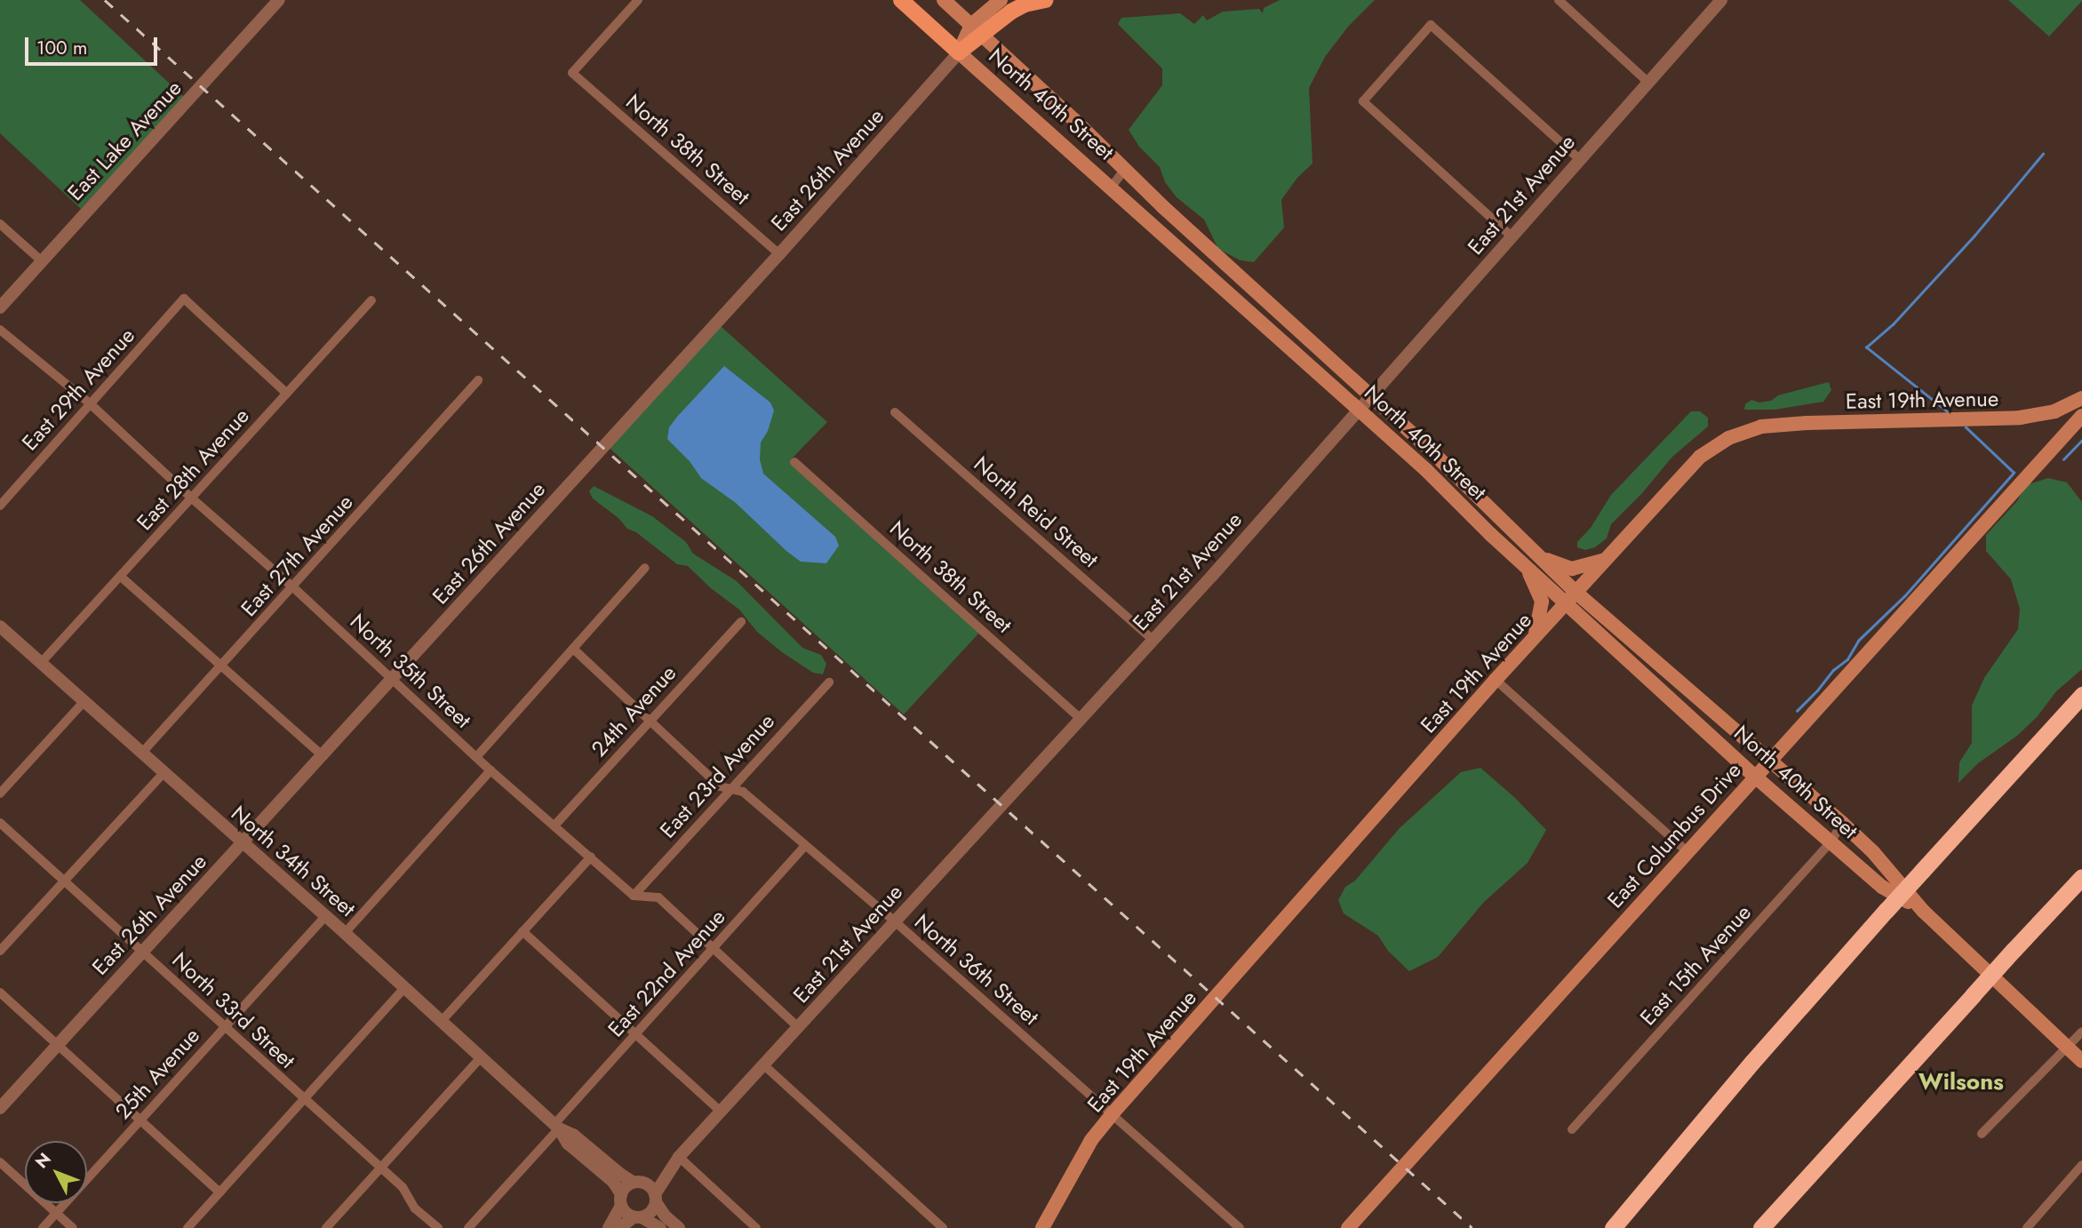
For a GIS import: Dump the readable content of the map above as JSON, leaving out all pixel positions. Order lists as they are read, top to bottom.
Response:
{
  "streets": {
    "main road": ["North 40th Street", "East 19th Avenue", "East Columbus Drive"],
    "street": [
      "East Lake Avenue",
      "North 38th Street",
      "East 26th Avenue",
      "East 21st Avenue",
      "East 29th Avenue",
      "East 28th Avenue",
      "North Reid Street",
      "East 27th Avenue",
      "North 35th Street",
      "24th Avenue",
      "East 23rd Avenue",
      "North 34th Street",
      "East 15th Avenue",
      "North 36th Street",
      "East 22nd Avenue",
      "North 33rd Street",
      "25th Avenue"
    ]
  },
  "crossings": [
    ["North 40th Street", "East 26th Avenue"],
    ["North 40th Street", "East 21st Avenue"],
    ["North 40th Street", "East 19th Avenue"],
    ["North 40th Street", "East Columbus Drive"],
    ["North 40th Street", "East 15th Avenue"],
    ["North 38th Street", "East 26th Avenue"],
    ["North 38th Street", "East 21st Avenue"],
    ["East 26th Avenue", "North 35th Street"],
    ["East 26th Avenue", "North 34th Street"],
    ["East 26th Avenue", "North 33rd Street"],
    ["East 21st Avenue", "North Reid Street"],
    ["East 21st Avenue", "North 34th Street"],
    ["East 21st Avenue", "North 36th Street"],
    ["East 29th Avenue", "East 28th Avenue"],
    ["East 29th Avenue", "North 35th Street"],
    ["East 19th Avenue", "North 36th Street"],
    ["East 28th Avenue", "North 35th Street"],
    ["East 28th Avenue", "North 34th Street"],
    ["East 27th Avenue", "North 35th Street"],
    ["East 27th Avenue", "North 34th Street"],
    ["North 35th Street", "24th Avenue"],
    ["North 35th Street", "East 23rd Avenue"],
    ["24th Avenue", "North 36th Street"],
    ["East 23rd Avenue", "North 36th Street"],
    ["North 34th Street", "East 22nd Avenue"],
    ["North 34th Street", "25th Avenue"],
    ["North 36th Street", "East 22nd Avenue"],
    ["North 33rd Street", "25th Avenue"]
  ],
  "districts": ["Wilsons"],
  "scale_bar": "100 m",
  "north": "top left"
}
